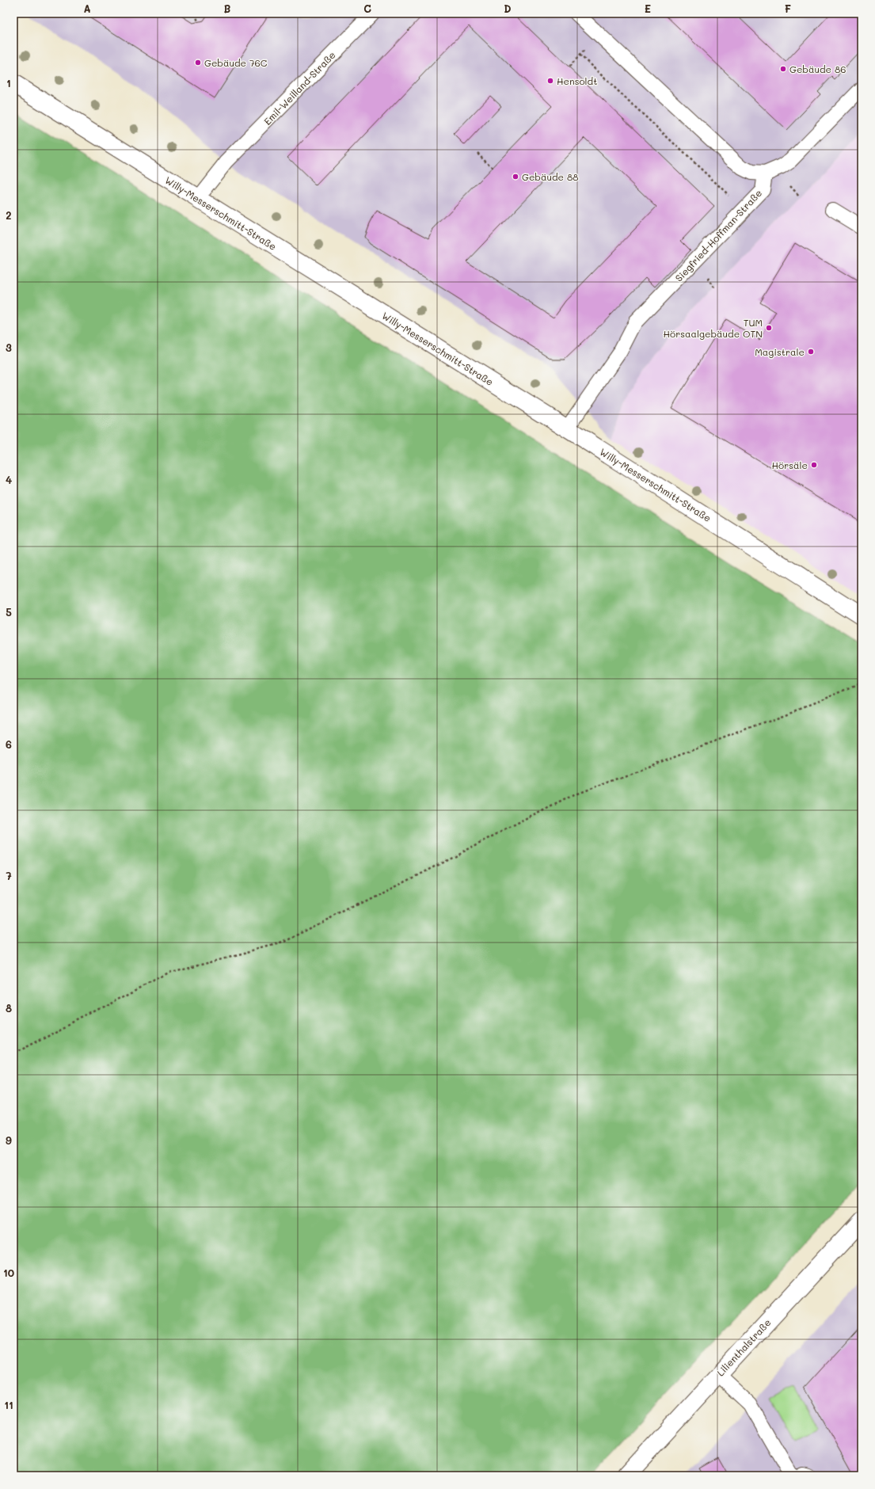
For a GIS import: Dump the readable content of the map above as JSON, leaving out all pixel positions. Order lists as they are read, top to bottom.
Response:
{
  "streets": {
    "street": ["Willy-Messerschmitt-Straße", "Lilienthalstraße"],
    "lane": ["Emil-Weilland-Straße", "Siegfried-Hoffman-Straße"]
  },
  "crossings": [
    ["Emil-Weilland-Straße", "Willy-Messerschmitt-Straße"],
    ["Willy-Messerschmitt-Straße", "Siegfried-Hoffman-Straße"]
  ],
  "places": [
    "Gebäude 76C",
    "Gebäude 86",
    "Hensoldt",
    "Gebäude 88",
    "TUM Hörsaalgebäude OTN",
    "Magistrale",
    "Hörsäle"
  ],
  "grid": {
    "columns": [
      "A",
      "B",
      "C",
      "D",
      "E",
      "F"
    ],
    "rows": [
      "1",
      "2",
      "3",
      "4",
      "5",
      "6",
      "7",
      "8",
      "9",
      "10",
      "11"
    ]
  }
}
